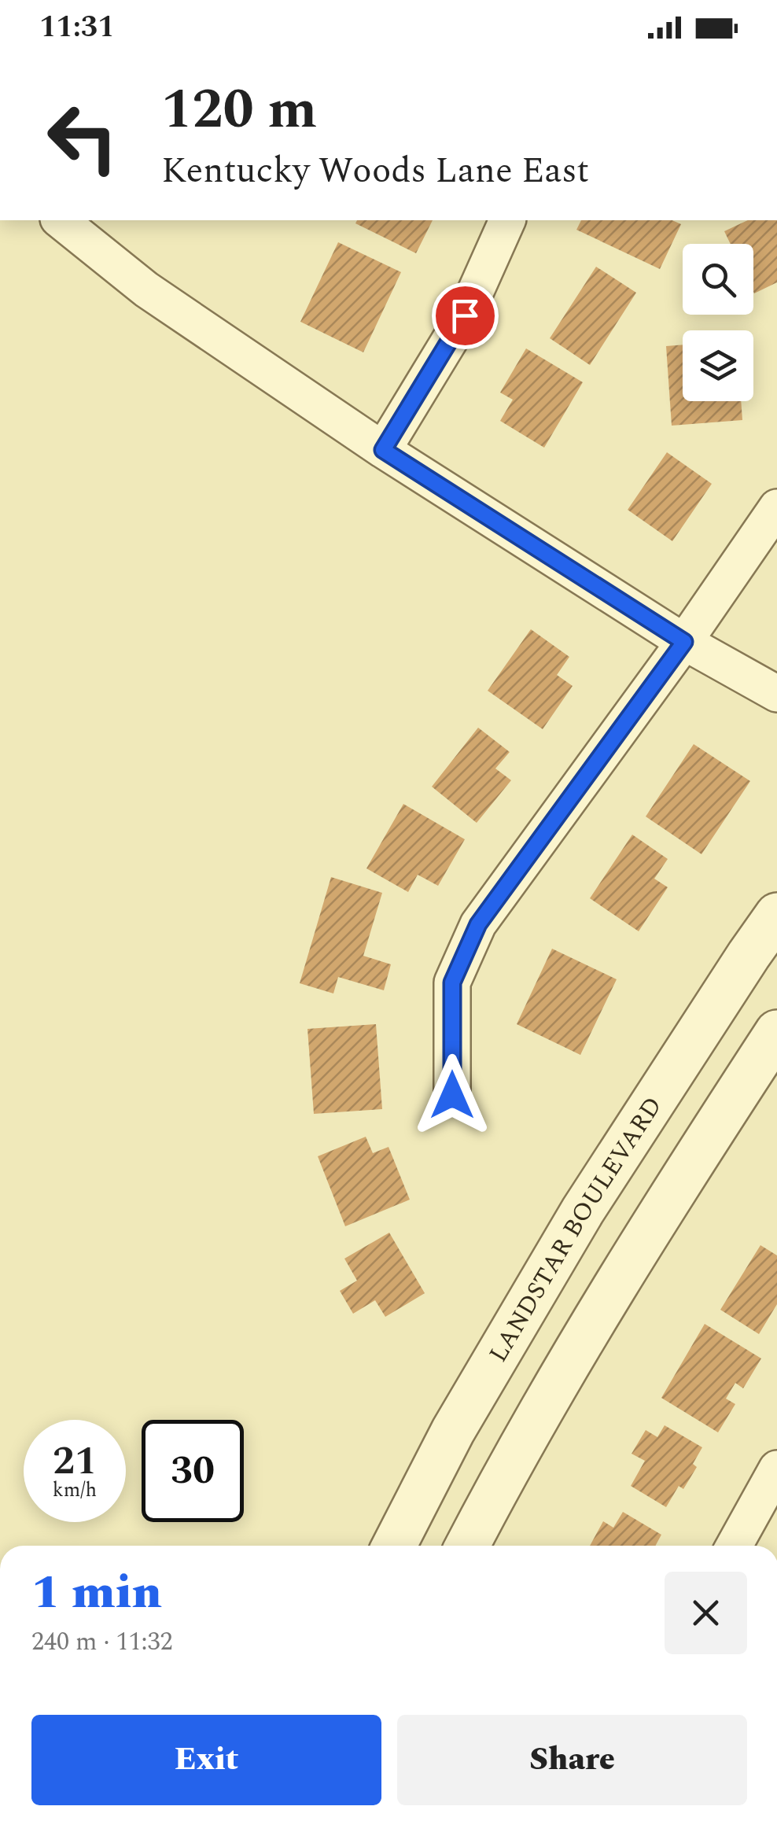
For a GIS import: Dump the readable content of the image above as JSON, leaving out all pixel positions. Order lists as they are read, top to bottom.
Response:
{
  "streets": {
    "street": ["LANDSTAR BOULEVARD"]
  },
  "page": {
    "status": "11:31",
    "turn": ["120 m", "Kentucky Woods Lane East"],
    "speed": "21 km/h",
    "limit": "30",
    "heading": ["1 min", "240 m · 11:32"],
    "buttons": ["Exit", "Share"]
  }
}
